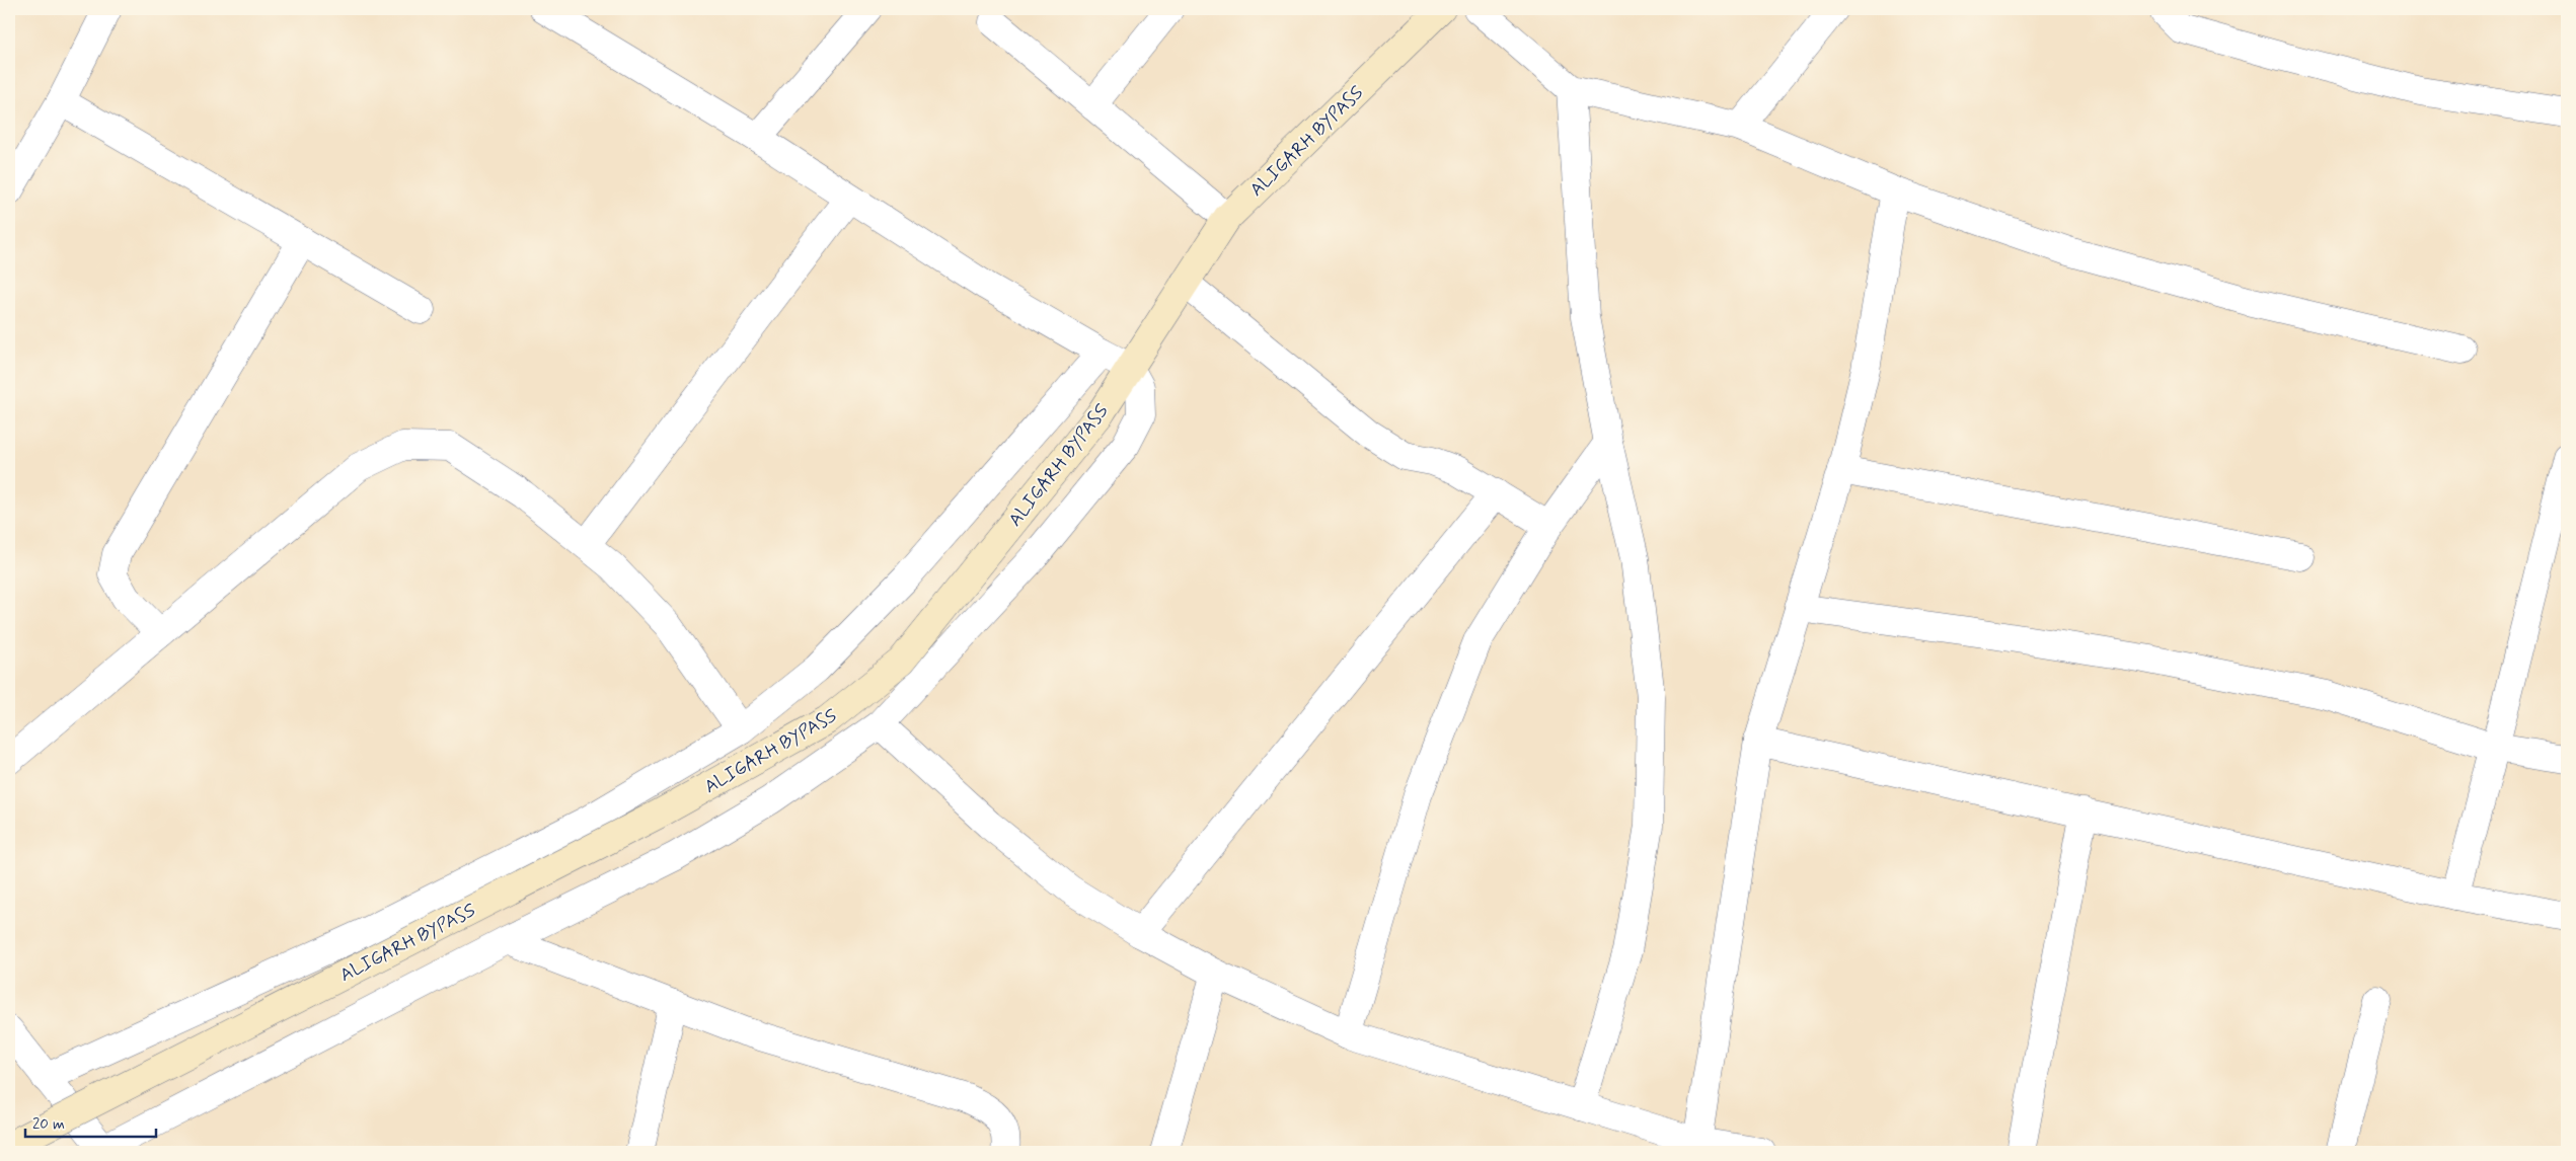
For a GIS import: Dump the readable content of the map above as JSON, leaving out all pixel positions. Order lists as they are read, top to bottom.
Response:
{
  "streets": {
    "main road": ["ALIGARH BYPASS"]
  },
  "scale_bar": "20 m"
}
